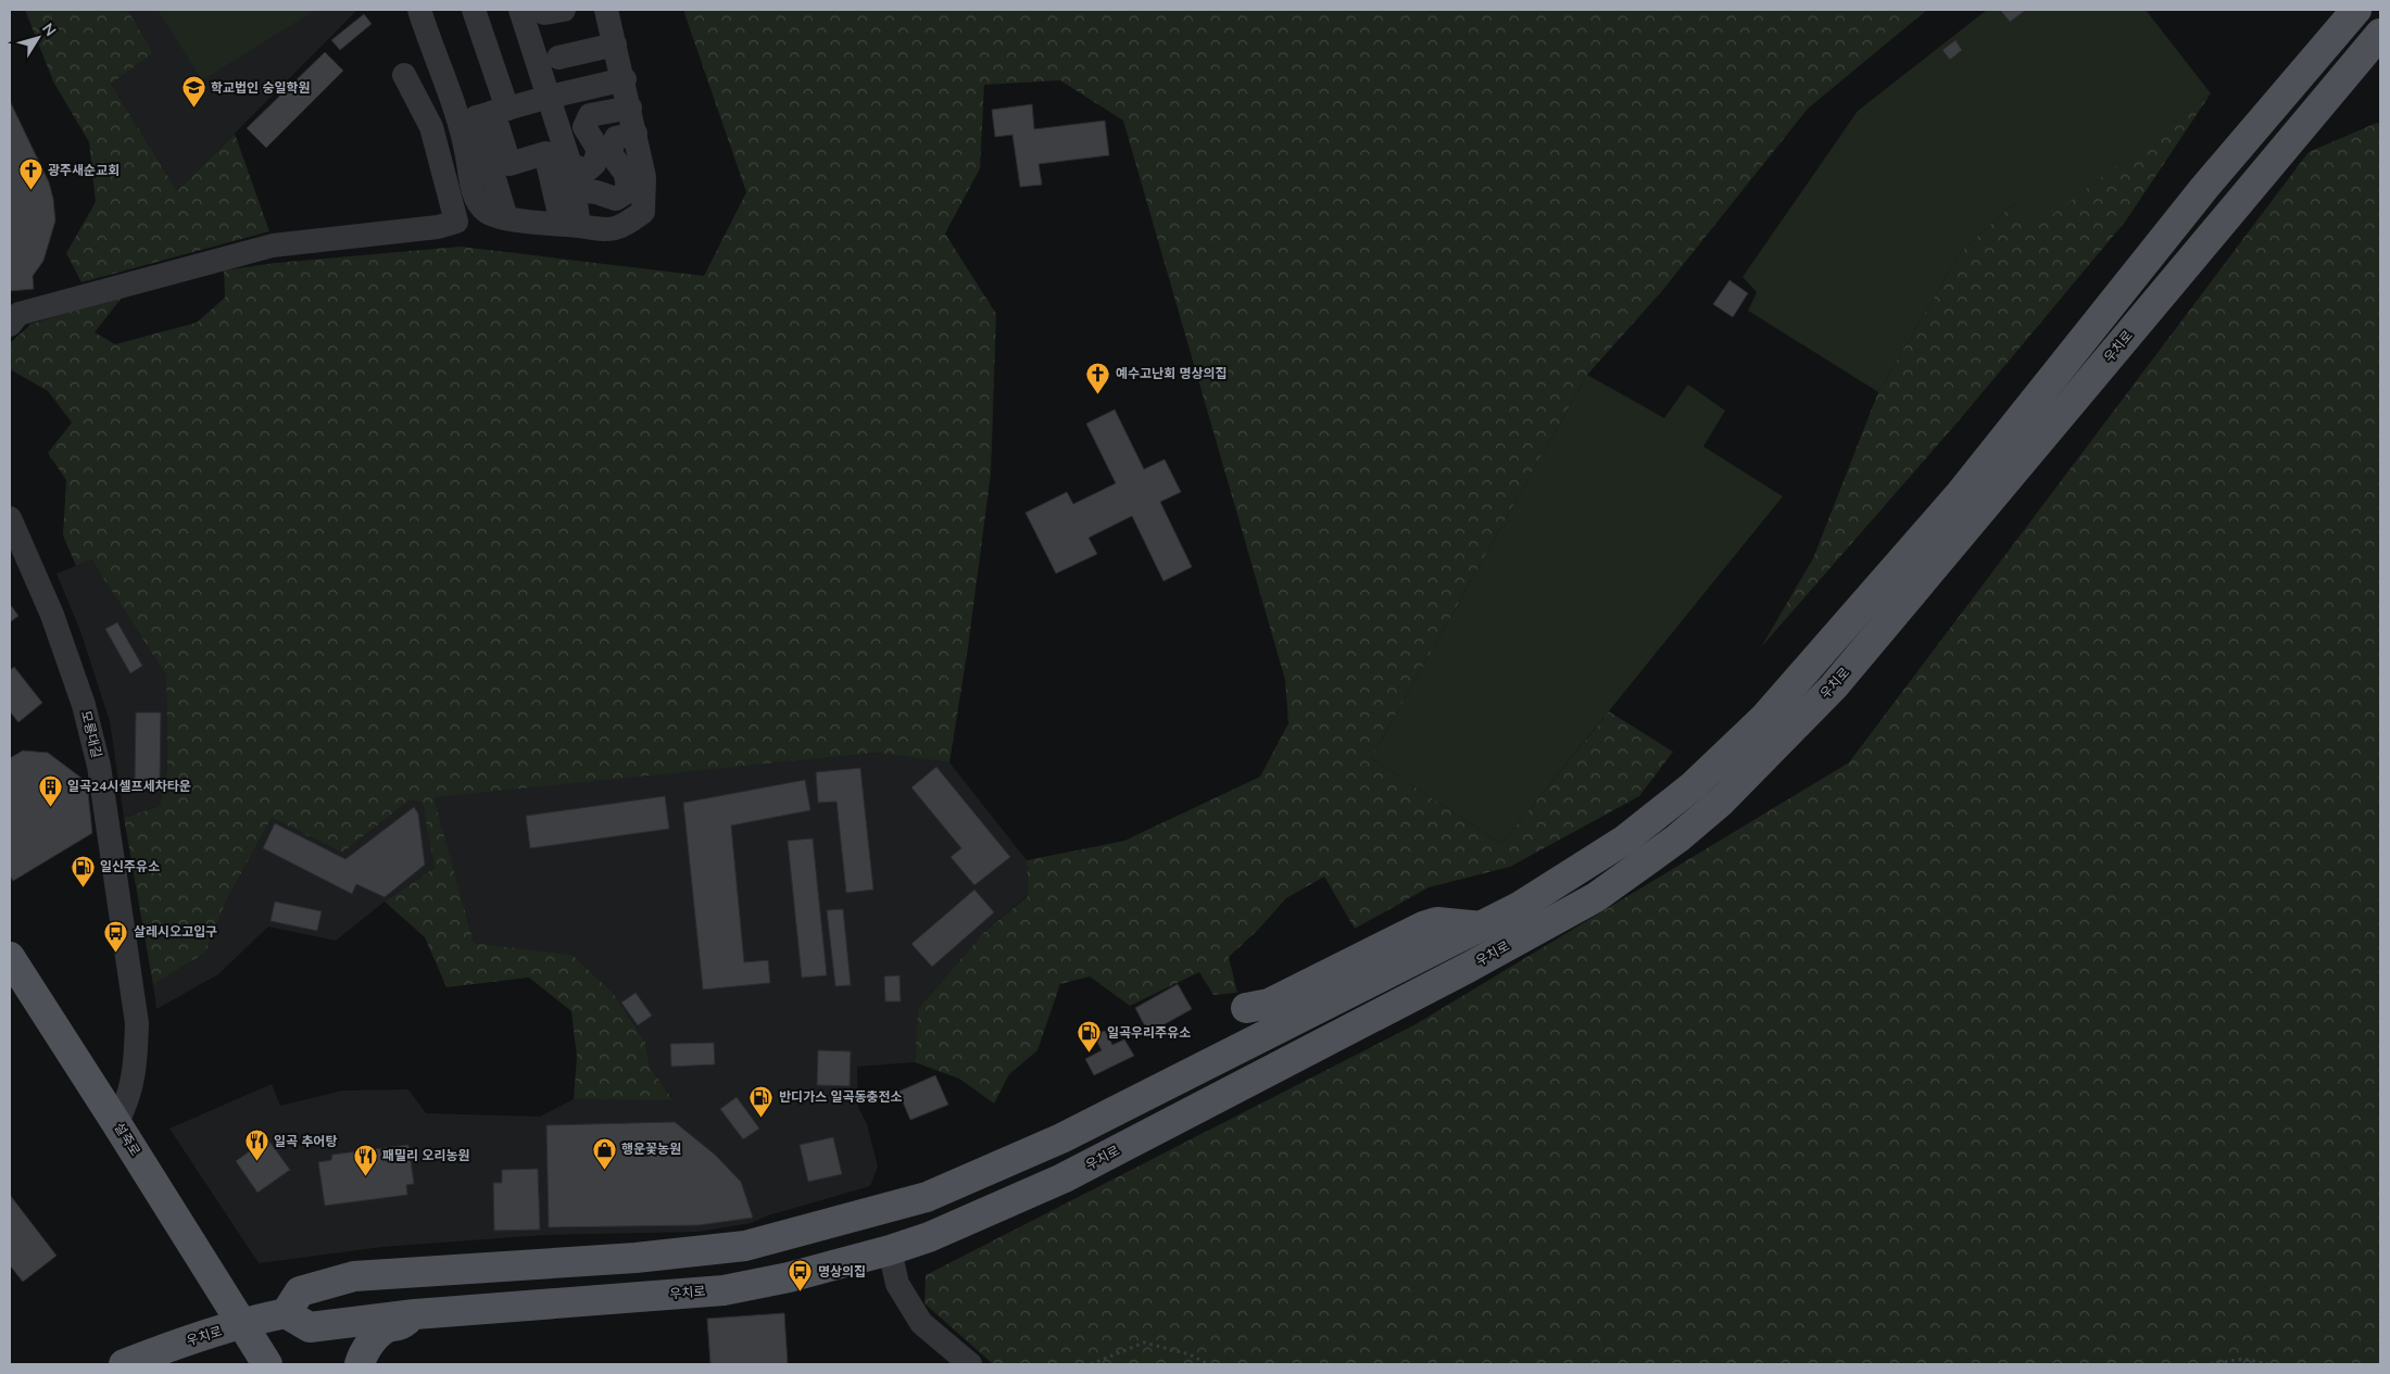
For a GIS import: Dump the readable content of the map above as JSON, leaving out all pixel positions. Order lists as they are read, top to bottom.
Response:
{
  "streets": {
    "main road": ["우치로", "설죽로"],
    "street": ["모룡대길"]
  },
  "crossings": [
    ["우치로", "설죽로"],
    ["모룡대길", "설죽로"]
  ],
  "places": {
    "school or university": ["학교법인 숭일학원"],
    "church": ["광주새순교회", "예수고난회 명상의집"],
    "building": ["일곡24시셀프세차타운"],
    "fuel station": ["일신주유소", "일곡우리주유소", "반디가스 일곡동충전소"],
    "bus stop": ["살레시오고입구", "명상의집"],
    "restaurant": ["일곡 추어탕", "패밀리 오리농원"],
    "shop": ["행운꽃농원"]
  },
  "north": "top right"
}
